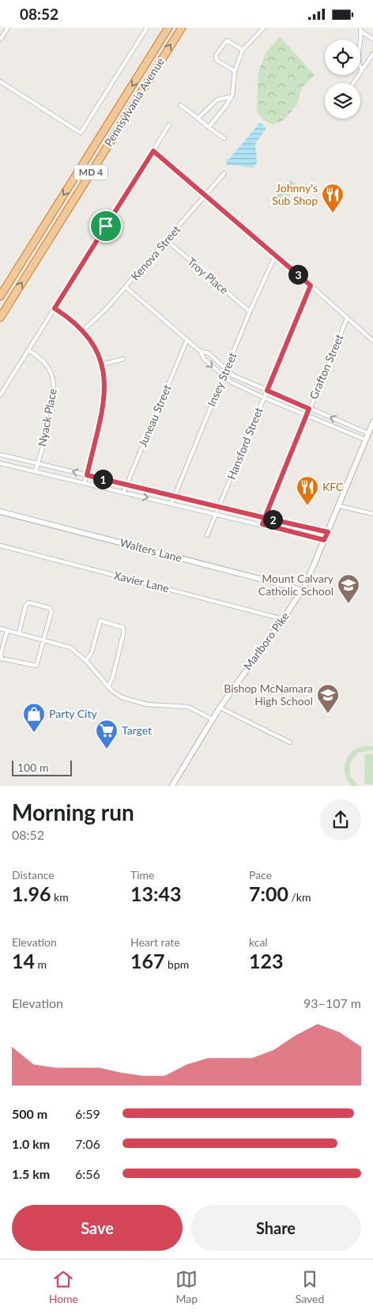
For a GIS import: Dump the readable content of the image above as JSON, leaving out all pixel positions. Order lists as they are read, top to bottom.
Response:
{
  "streets": {
    "highway": ["Pennsylvania Avenue", "MD 4"],
    "main road": ["Walters Lane", "Marlboro Pike"],
    "street": [
      "Kenova Street",
      "Troy Place",
      "Grafton Street",
      "Insey Street",
      "Juneau Street",
      "Nyack Place",
      "Hansford Street",
      "Xavier Lane"
    ]
  },
  "crossings": [
    ["Kenova Street", "Troy Place"],
    ["Troy Place", "Insey Street"],
    ["Walters Lane", "Marlboro Pike"],
    ["Xavier Lane", "Marlboro Pike"]
  ],
  "places": {
    "restaurant": ["Johnny's Sub Shop", "KFC"],
    "school or university": ["Mount Calvary Catholic School", "Bishop McNamara High School"],
    "shop": ["Party City"],
    "supermarket": ["Target"]
  },
  "scale_bar": "100 m",
  "page": {
    "status": "08:52",
    "pins": ["3", "1", "2"],
    "scale": "100 m",
    "heading": ["Morning run", "08:52"],
    "stats": [
      ["Distance", "1.96 km"],
      ["Time", "13:43"],
      ["Pace", "7:00 /km"],
      ["Elevation", "14 m"],
      ["Heart rate", "167 bpm"],
      ["kcal", "123"]
    ],
    "chart": ["Elevation", "93–107 m"],
    "list": [
      {
        "name": "500 m",
        "note": "6:59"
      },
      {
        "name": "1.0 km",
        "note": "7:06"
      },
      {
        "name": "1.5 km",
        "note": "6:56"
      }
    ],
    "buttons": ["Save", "Share"],
    "tabs": ["Home", "Map", "Saved"]
  }
}
